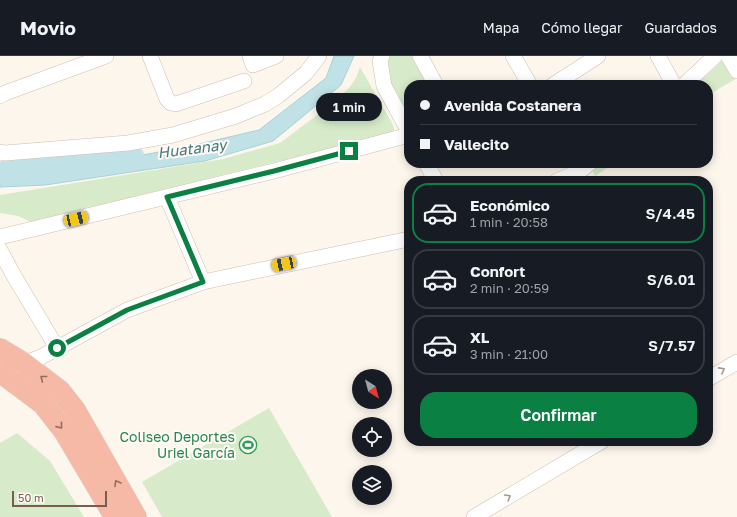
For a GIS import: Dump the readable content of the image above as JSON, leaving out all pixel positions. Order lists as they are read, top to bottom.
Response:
{
  "water": ["Huatanay"],
  "places": {
    "sports": ["Coliseo Deportes Uriel García"]
  },
  "scale_bar": "50 m",
  "north": "bottom right",
  "page": {
    "header": "Movio",
    "nav": ["Mapa", "Cómo llegar", "Guardados"],
    "banner": ["Avenida Costanera", "Vallecito"],
    "bubble": "1 min",
    "list": [
      {
        "name": "Económico",
        "note": "1 min · 20:58",
        "value": "S/4.45"
      },
      {
        "name": "Confort",
        "note": "2 min · 20:59",
        "value": "S/6.01"
      },
      {
        "name": "XL",
        "note": "3 min · 21:00",
        "value": "S/7.57"
      }
    ],
    "buttons": "Confirmar",
    "scale": "50 m"
  }
}
